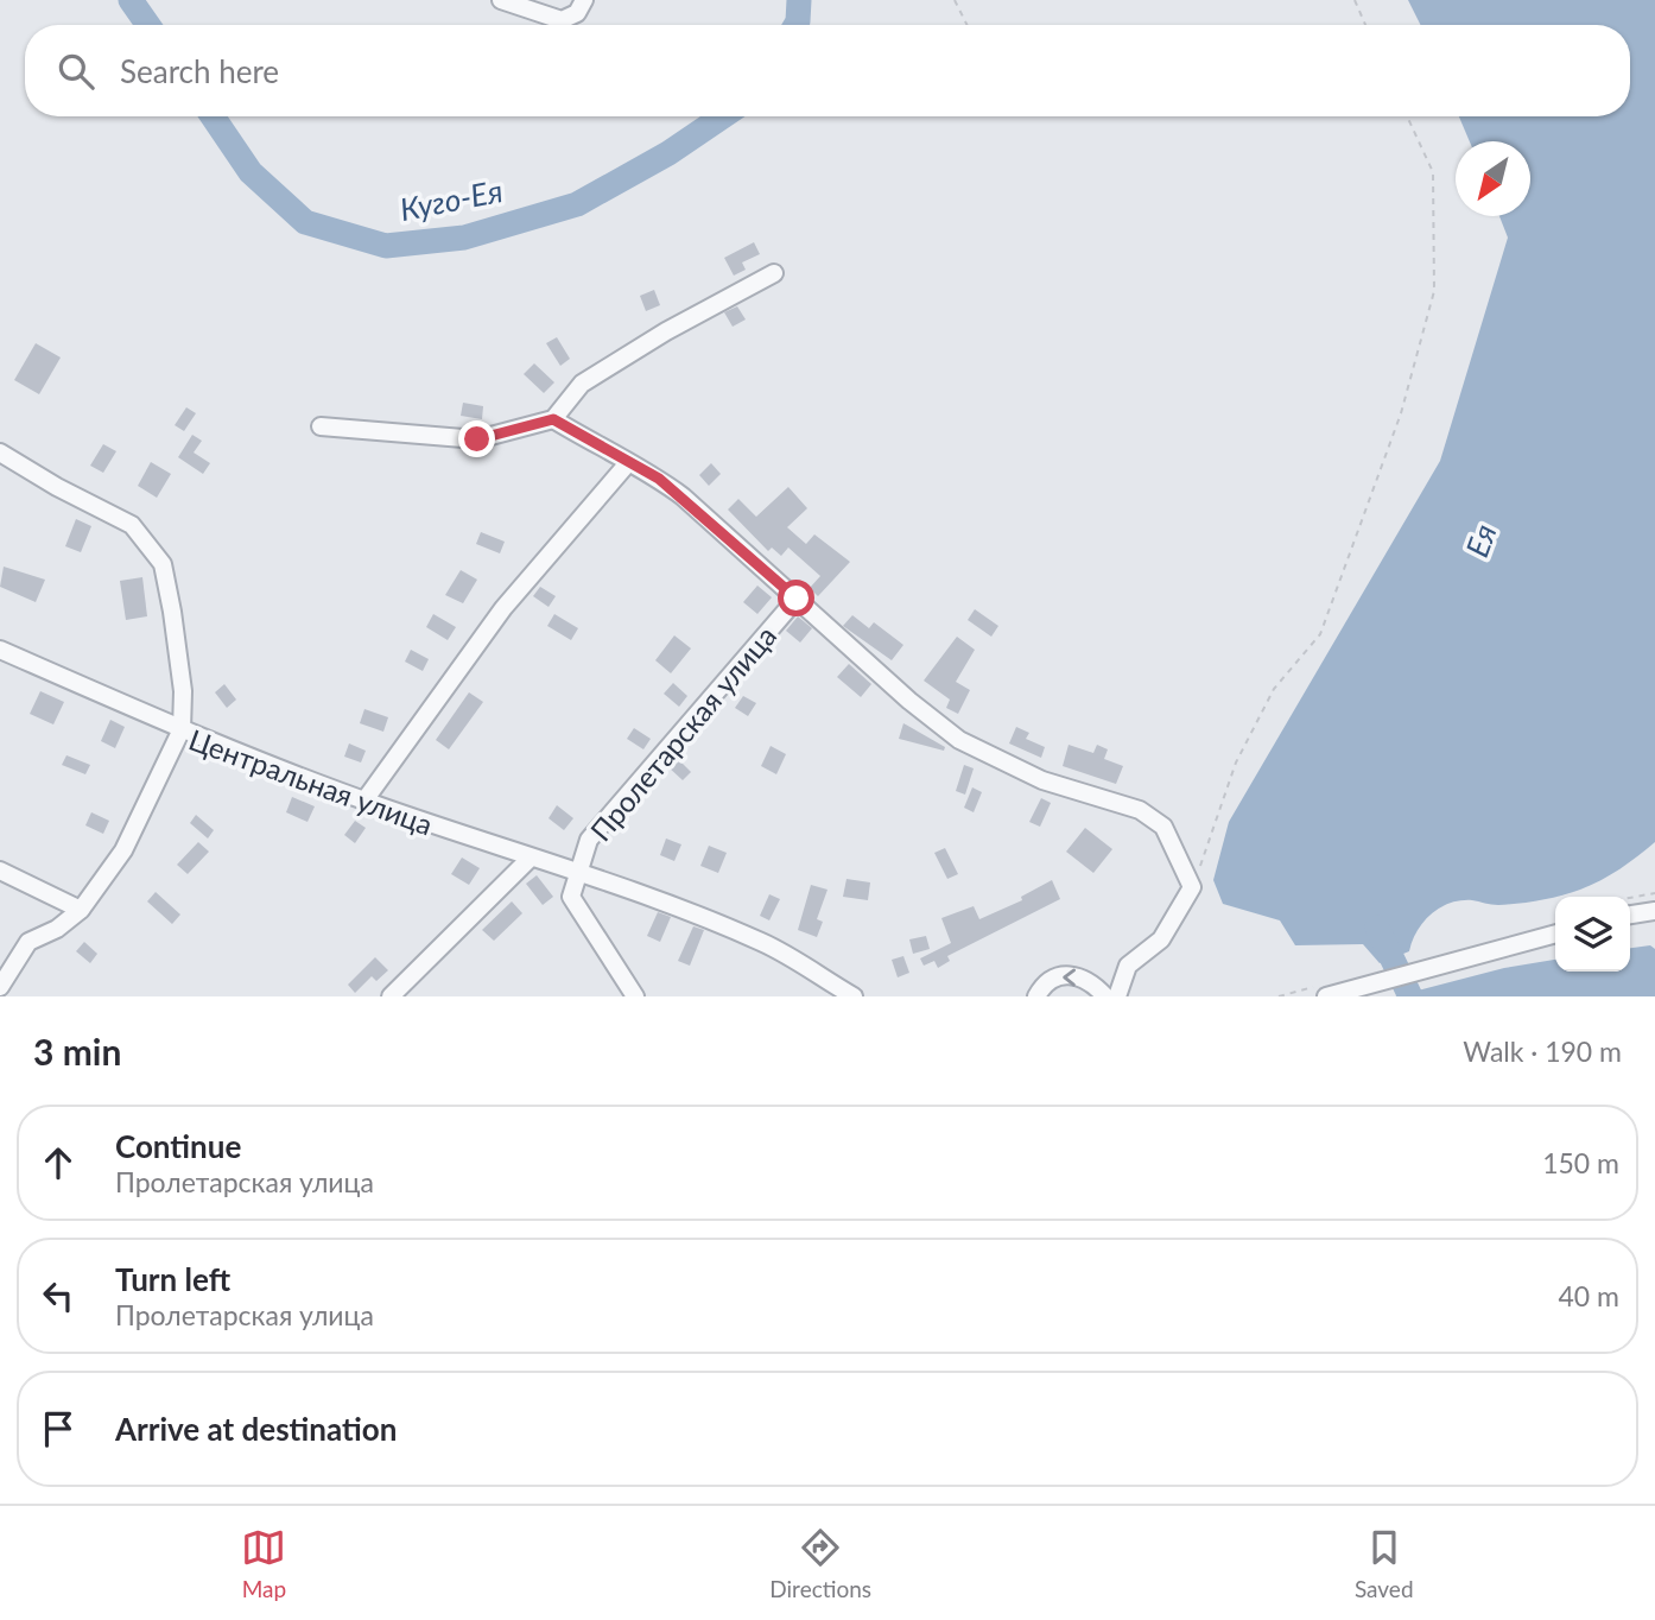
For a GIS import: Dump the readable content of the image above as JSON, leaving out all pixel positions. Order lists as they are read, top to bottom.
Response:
{
  "streets": {
    "street": ["Пролетарская улица", "Центральная улица"]
  },
  "crossings": [
    ["Пролетарская улица", "Центральная улица"]
  ],
  "water": ["Куго-Ея", "Ея"],
  "north": "bottom left",
  "page": {
    "search": "Search here",
    "heading": ["3 min", "Walk · 190 m"],
    "list": [
      ["Continue", "Пролетарская улица", "150 m"],
      ["Turn left", "Пролетарская улица", "40 m"],
      "Arrive at destination"
    ],
    "nav": ["Map", "Directions", "Saved"]
  }
}
